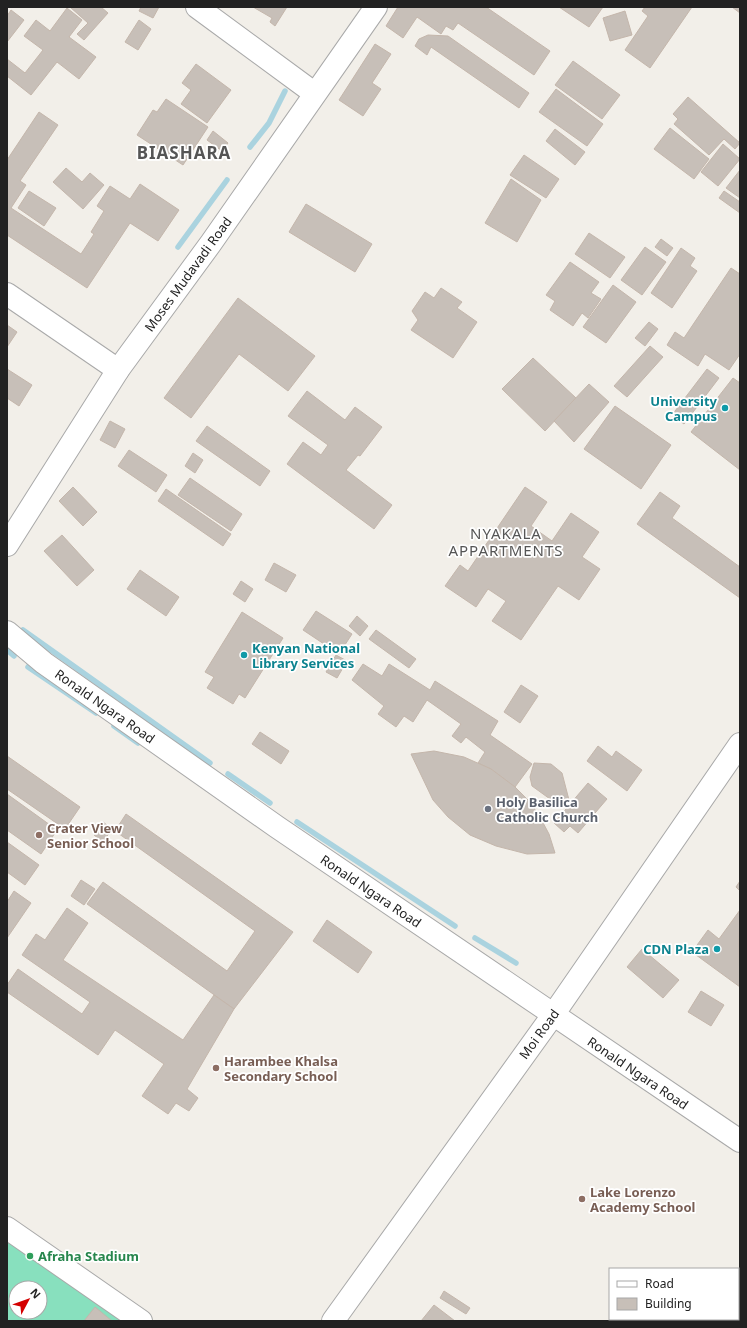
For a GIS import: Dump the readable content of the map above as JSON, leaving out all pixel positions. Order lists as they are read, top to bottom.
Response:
{
  "streets": {
    "street": ["Moses Mudavadi Road", "Ronald Ngara Road", "Moi Road"]
  },
  "crossings": [
    ["Ronald Ngara Road", "Moi Road"]
  ],
  "districts": ["BIASHARA", "NYAKALA APPARTMENTS"],
  "places": [
    "University Campus",
    "Kenyan National Library Services",
    "Holy Basilica Catholic Church",
    "Crater View Senior School",
    "CDN Plaza",
    "Harambee Khalsa Secondary School",
    "Lake Lorenzo Academy School",
    "Afraha Stadium"
  ],
  "legend": ["Road", "Building"],
  "north": "top right"
}
